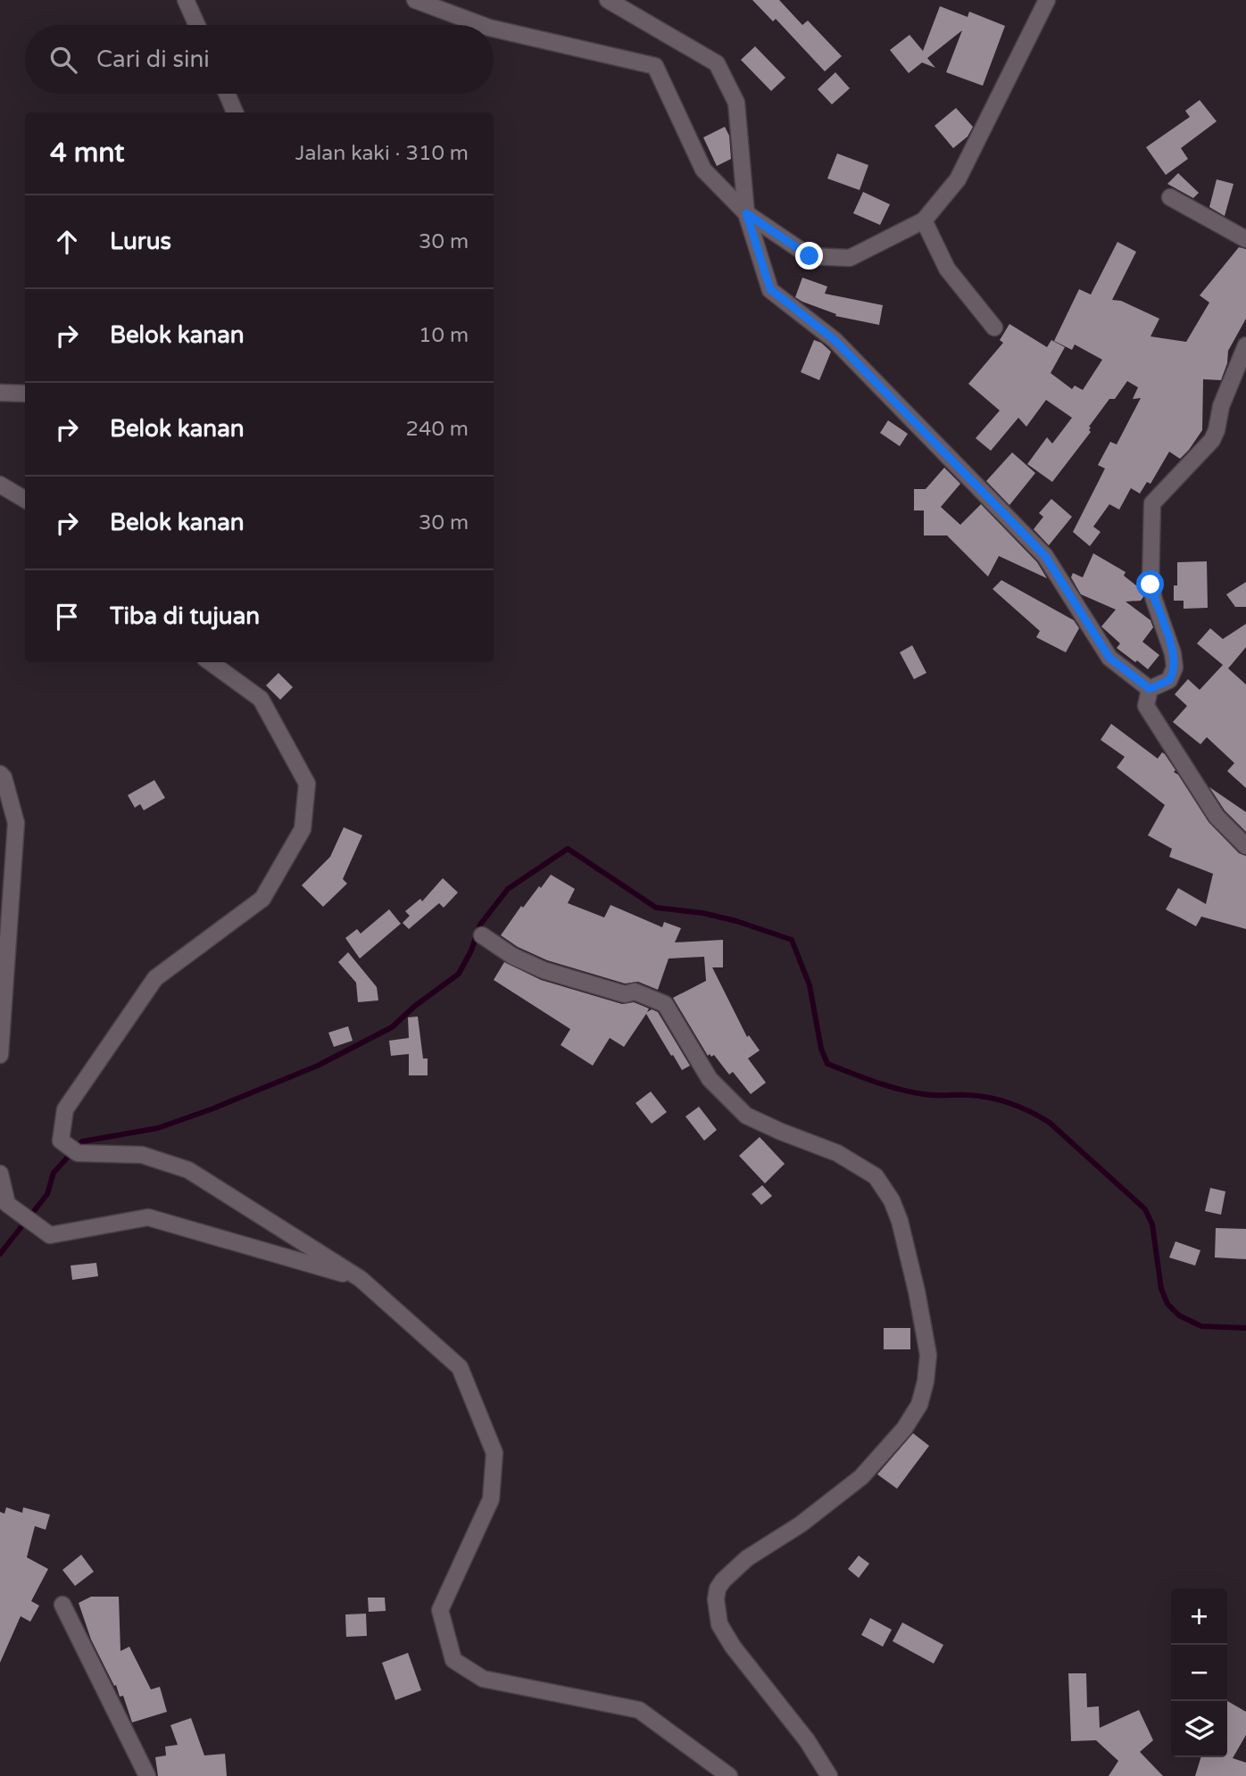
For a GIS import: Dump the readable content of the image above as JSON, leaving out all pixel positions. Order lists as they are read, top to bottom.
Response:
{
  "page": {
    "search": "Cari di sini",
    "heading": ["4 mnt", "Jalan kaki · 310 m"],
    "list": [
      ["Lurus", "30 m"],
      ["Belok kanan", "10 m"],
      ["Belok kanan", "240 m"],
      ["Belok kanan", "30 m"],
      "Tiba di tujuan"
    ],
    "map_buttons": ["+", "−"]
  }
}
